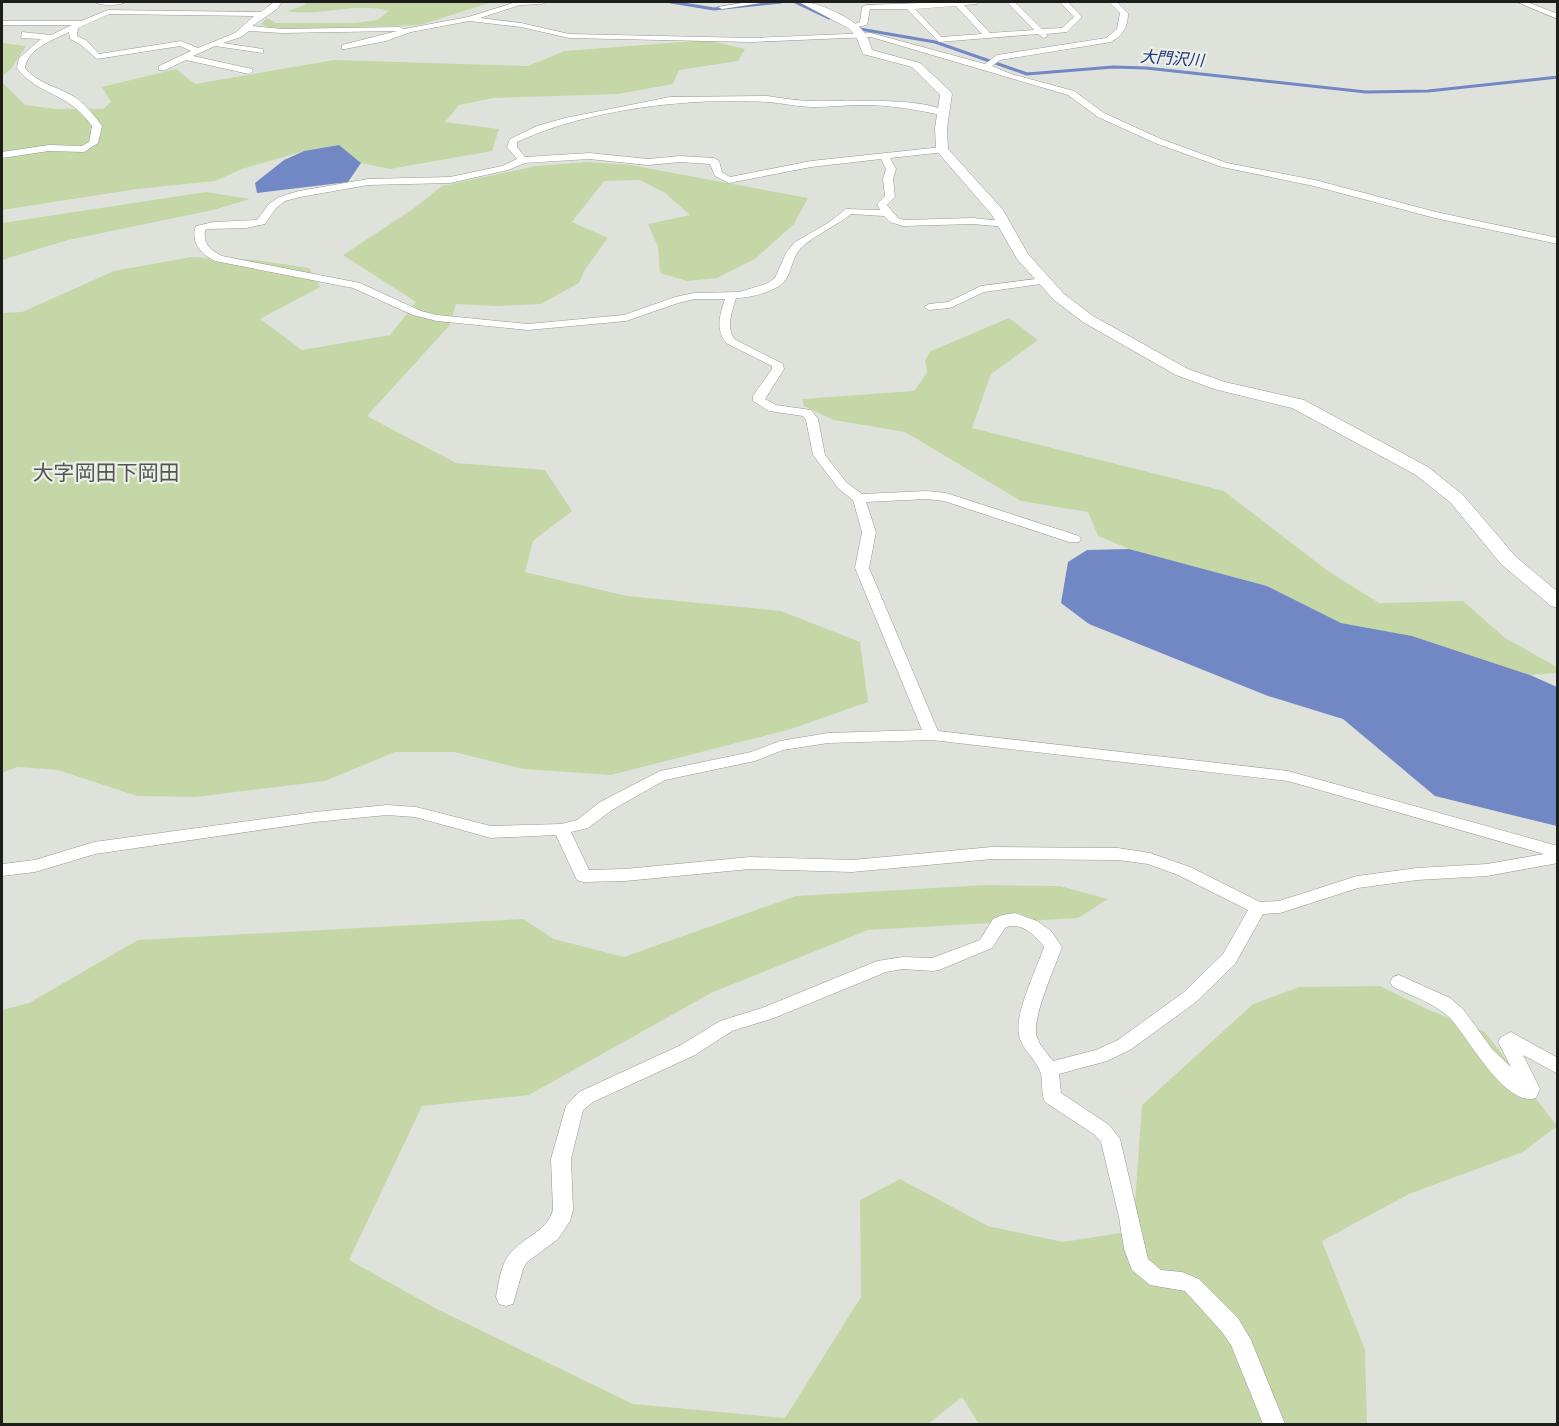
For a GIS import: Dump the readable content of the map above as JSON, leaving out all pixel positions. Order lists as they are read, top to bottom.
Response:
{
  "districts": ["大字岡田下岡田"],
  "water": ["大門沢川"]
}
